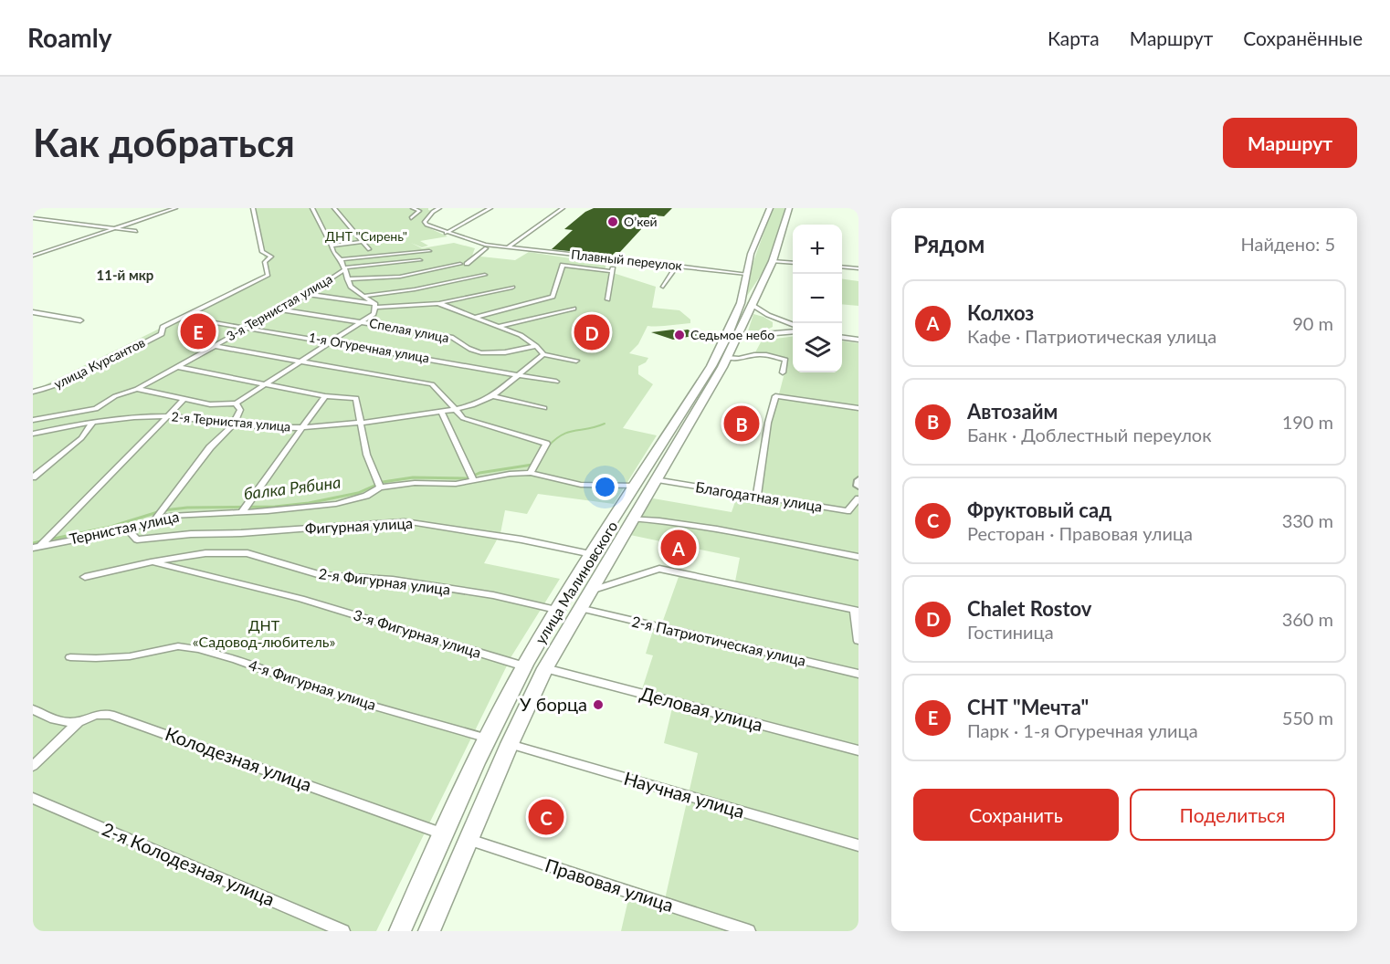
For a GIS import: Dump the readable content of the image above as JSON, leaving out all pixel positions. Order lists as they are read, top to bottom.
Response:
{
  "streets": {
    "highway": ["улица Малиновского"],
    "street": [
      "Плавный переулок",
      "3-я Тернистая улица",
      "Спелая улица",
      "1-я Огуречная улица",
      "улица Курсантов",
      "2-я Тернистая улица",
      "Благодатная улица",
      "Фигурная улица",
      "Тернистая улица",
      "2-я Фигурная улица",
      "3-я Фигурная улица",
      "2-я Патриотическая улица",
      "4-я Фигурная улица",
      "Деловая улица",
      "Колодезная улица",
      "Научная улица",
      "2-я Колодезная улица",
      "Правовая улица"
    ]
  },
  "crossings": [
    ["Плавный переулок", "улица Малиновского"],
    ["3-я Тернистая улица", "Спелая улица"],
    ["3-я Тернистая улица", "1-я Огуречная улица"],
    ["1-я Огуречная улица", "улица Курсантов"],
    ["1-я Огуречная улица", "2-я Тернистая улица"],
    ["Благодатная улица", "улица Малиновского"],
    ["Фигурная улица", "Тернистая улица"],
    ["Фигурная улица", "улица Малиновского"],
    ["Тернистая улица", "улица Малиновского"],
    ["2-я Фигурная улица", "улица Малиновского"],
    ["2-я Фигурная улица", "3-я Фигурная улица"],
    ["улица Малиновского", "3-я Фигурная улица"],
    ["улица Малиновского", "2-я Патриотическая улица"],
    ["улица Малиновского", "4-я Фигурная улица"],
    ["улица Малиновского", "Деловая улица"],
    ["улица Малиновского", "Колодезная улица"],
    ["улица Малиновского", "Научная улица"],
    ["улица Малиновского", "Правовая улица"]
  ],
  "districts": ["11-й мкр"],
  "water": ["балка Рябина"],
  "parks": ["ДНТ \"Сирень\"", "ДНТ «Садовод-любитель»"],
  "places": ["О’кей", "Седьмое небо", "У борца"],
  "page": {
    "header": "Roamly",
    "nav": ["Карта", "Маршрут", "Сохранённые"],
    "buttons": [
      "Маршрут",
      ["Сохранить", "Поделиться"]
    ],
    "title": "Как добраться",
    "heading": ["Рядом", "Найдено: 5"],
    "map_buttons": ["+", "−"],
    "list": [
      {
        "mark": "A",
        "name": "Колхоз",
        "note": "Кафе · Патриотическая улица",
        "value": "90 m"
      },
      {
        "mark": "B",
        "name": "Автозайм",
        "note": "Банк · Доблестный переулок",
        "value": "190 m"
      },
      {
        "mark": "C",
        "name": "Фруктовый сад",
        "note": "Ресторан · Правовая улица",
        "value": "330 m"
      },
      {
        "mark": "D",
        "name": "Chalet Rostov",
        "note": "Гостиница",
        "value": "360 m"
      },
      {
        "mark": "E",
        "name": "СНТ \"Мечта\"",
        "note": "Парк · 1-я Огуречная улица",
        "value": "550 m"
      }
    ],
    "pins": [
      "E",
      "D",
      "B",
      "A",
      "C"
    ]
  }
}
